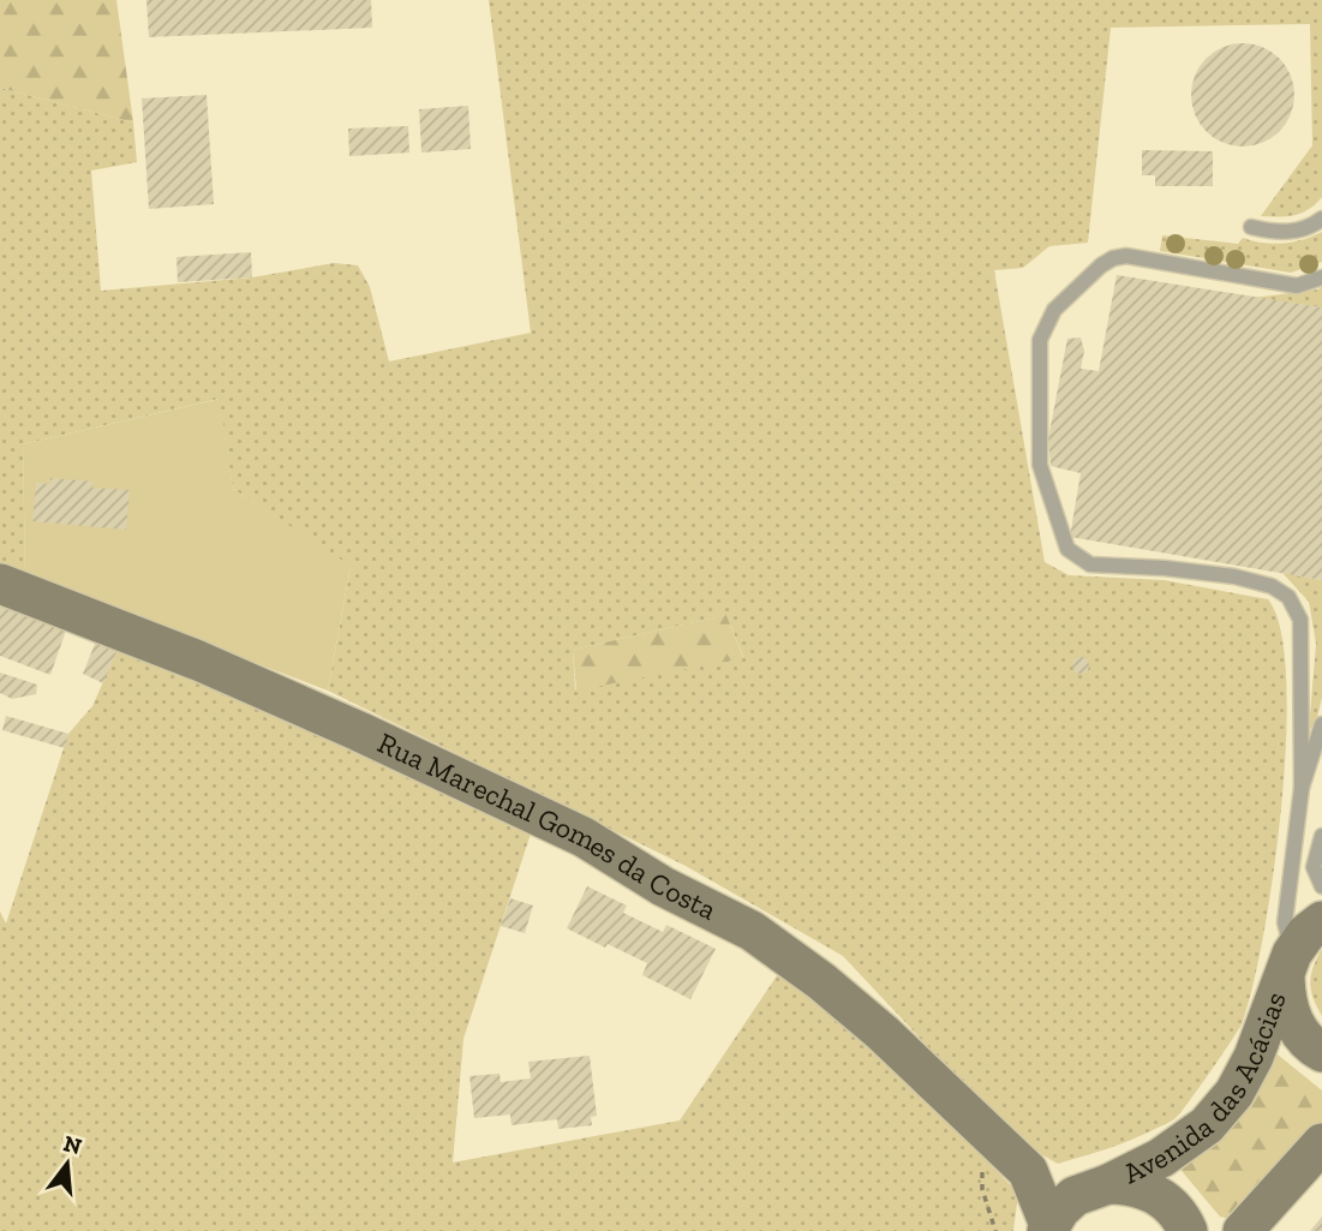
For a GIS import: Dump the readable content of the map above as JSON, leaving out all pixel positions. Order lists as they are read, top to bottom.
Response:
{
  "streets": {
    "main road": ["Rua Marechal Gomes da Costa", "Avenida das Acácias"]
  },
  "crossings": [
    ["Rua Marechal Gomes da Costa", "Avenida das Acácias"]
  ],
  "north": "top"
}
